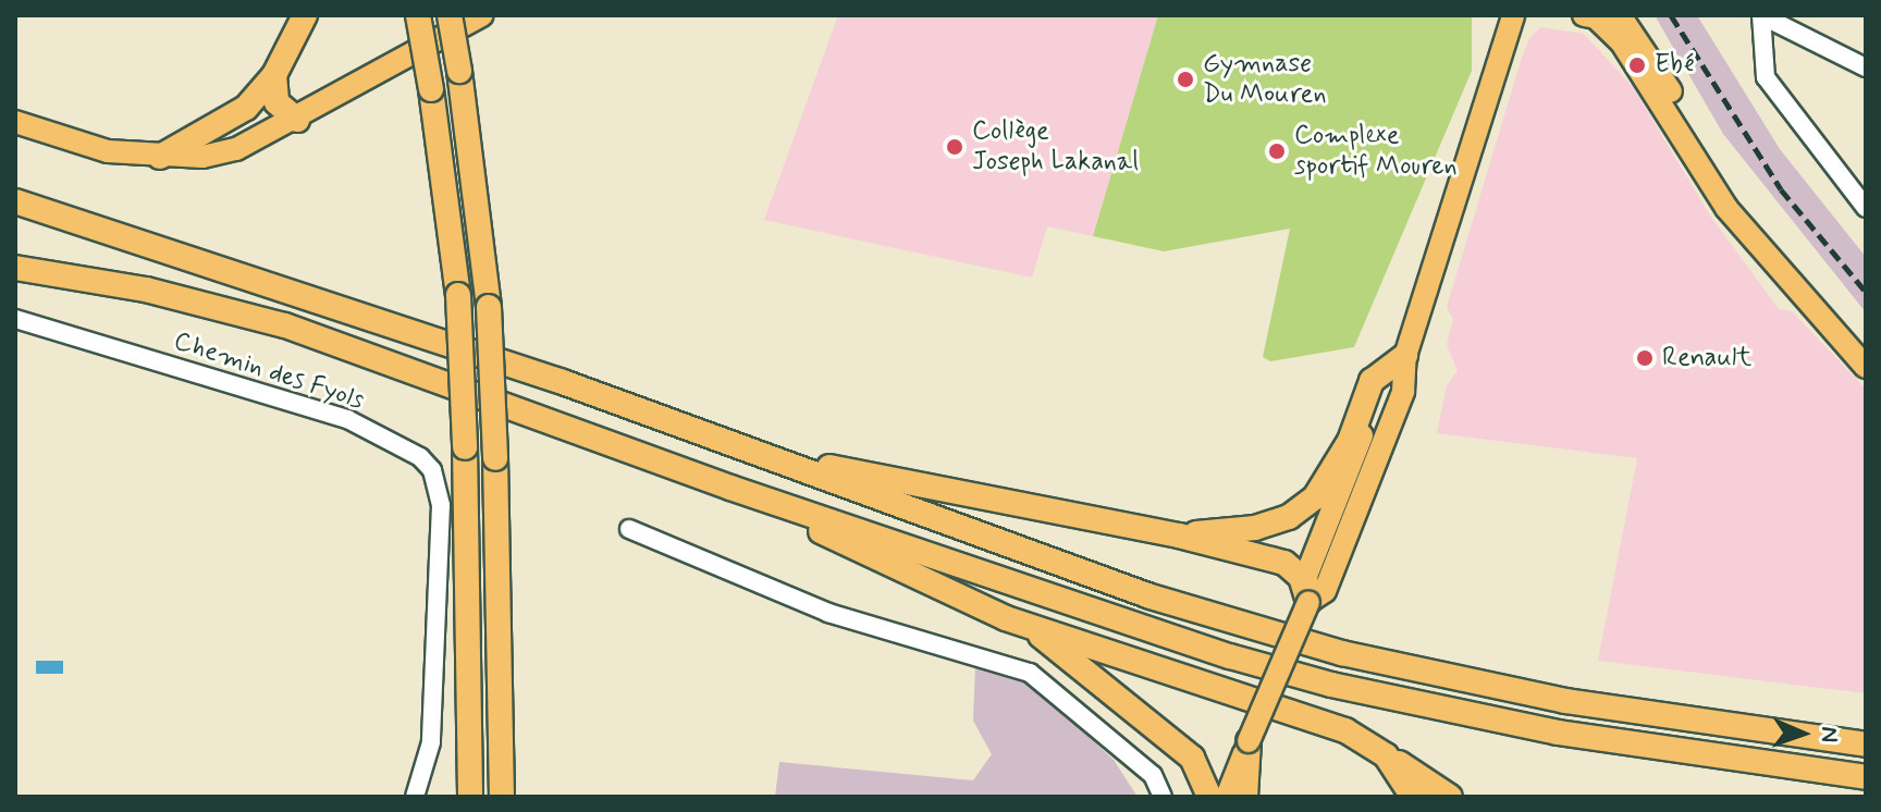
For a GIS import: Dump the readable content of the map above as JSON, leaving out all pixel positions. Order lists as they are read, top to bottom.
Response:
{
  "streets": {
    "street": ["Chemin des Fyols"]
  },
  "places": [
    "Ebé",
    "Gymnase Du Mouren",
    "Collège Joseph Lakanal",
    "Complexe sportif Mouren",
    "Renault"
  ],
  "north": "right"
}
